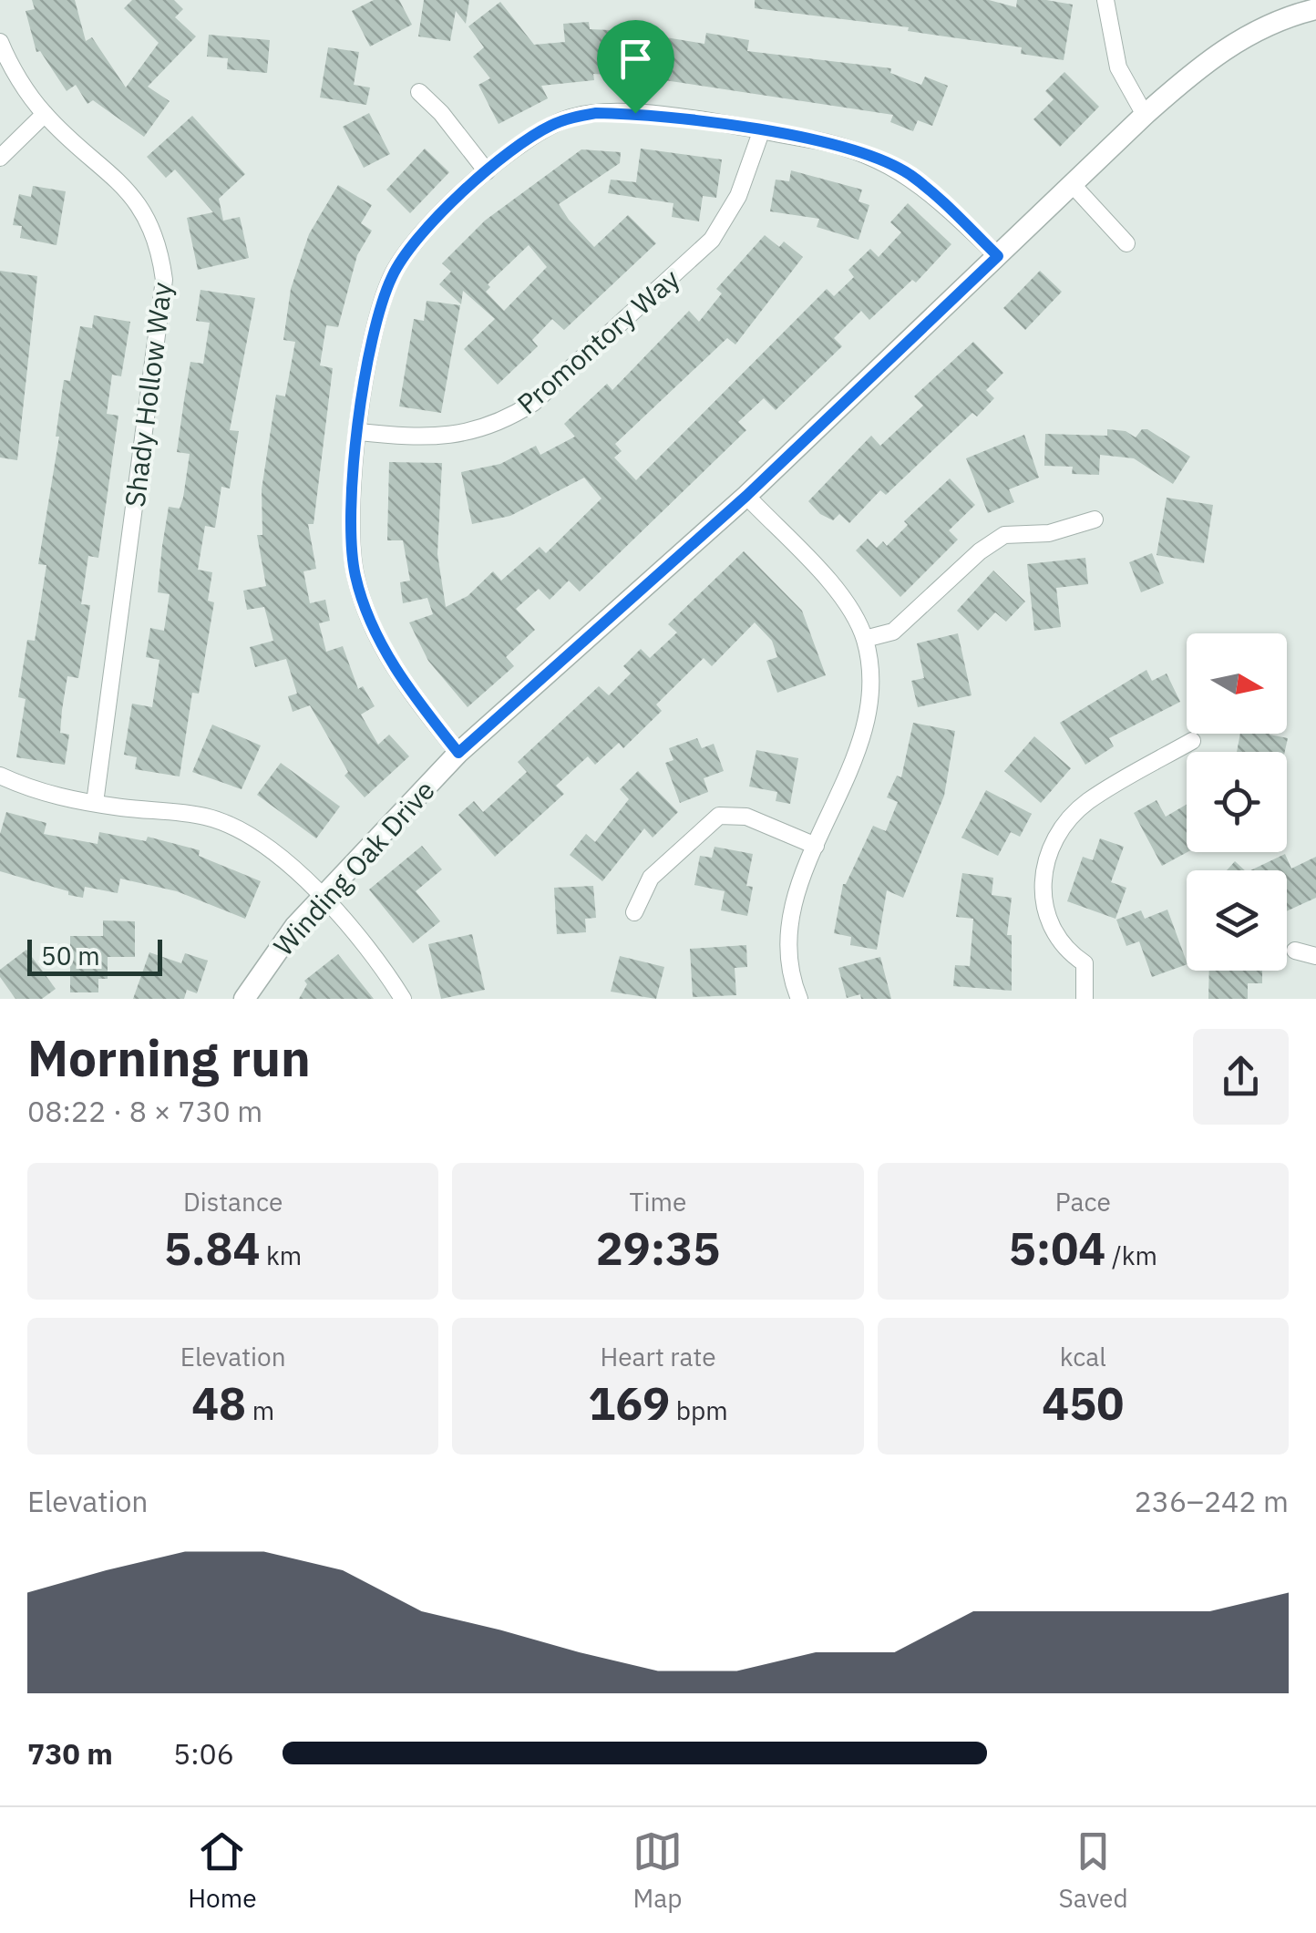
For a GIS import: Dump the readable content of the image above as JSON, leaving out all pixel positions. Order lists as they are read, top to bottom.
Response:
{
  "streets": {
    "street": ["Promontory Way", "Shady Hollow Way", "Winding Oak Drive"]
  },
  "scale_bar": "50 m",
  "north": "right",
  "page": {
    "scale": "50 m",
    "heading": ["Morning run", "08:22 · 8 × 730 m"],
    "stats": [
      ["Distance", "5.84 km"],
      ["Time", "29:35"],
      ["Pace", "5:04 /km"],
      ["Elevation", "48 m"],
      ["Heart rate", "169 bpm"],
      ["kcal", "450"]
    ],
    "chart": ["Elevation", "236–242 m"],
    "list": [
      {
        "name": "730 m",
        "note": "5:06"
      }
    ],
    "tabs": ["Home", "Map", "Saved"]
  }
}
